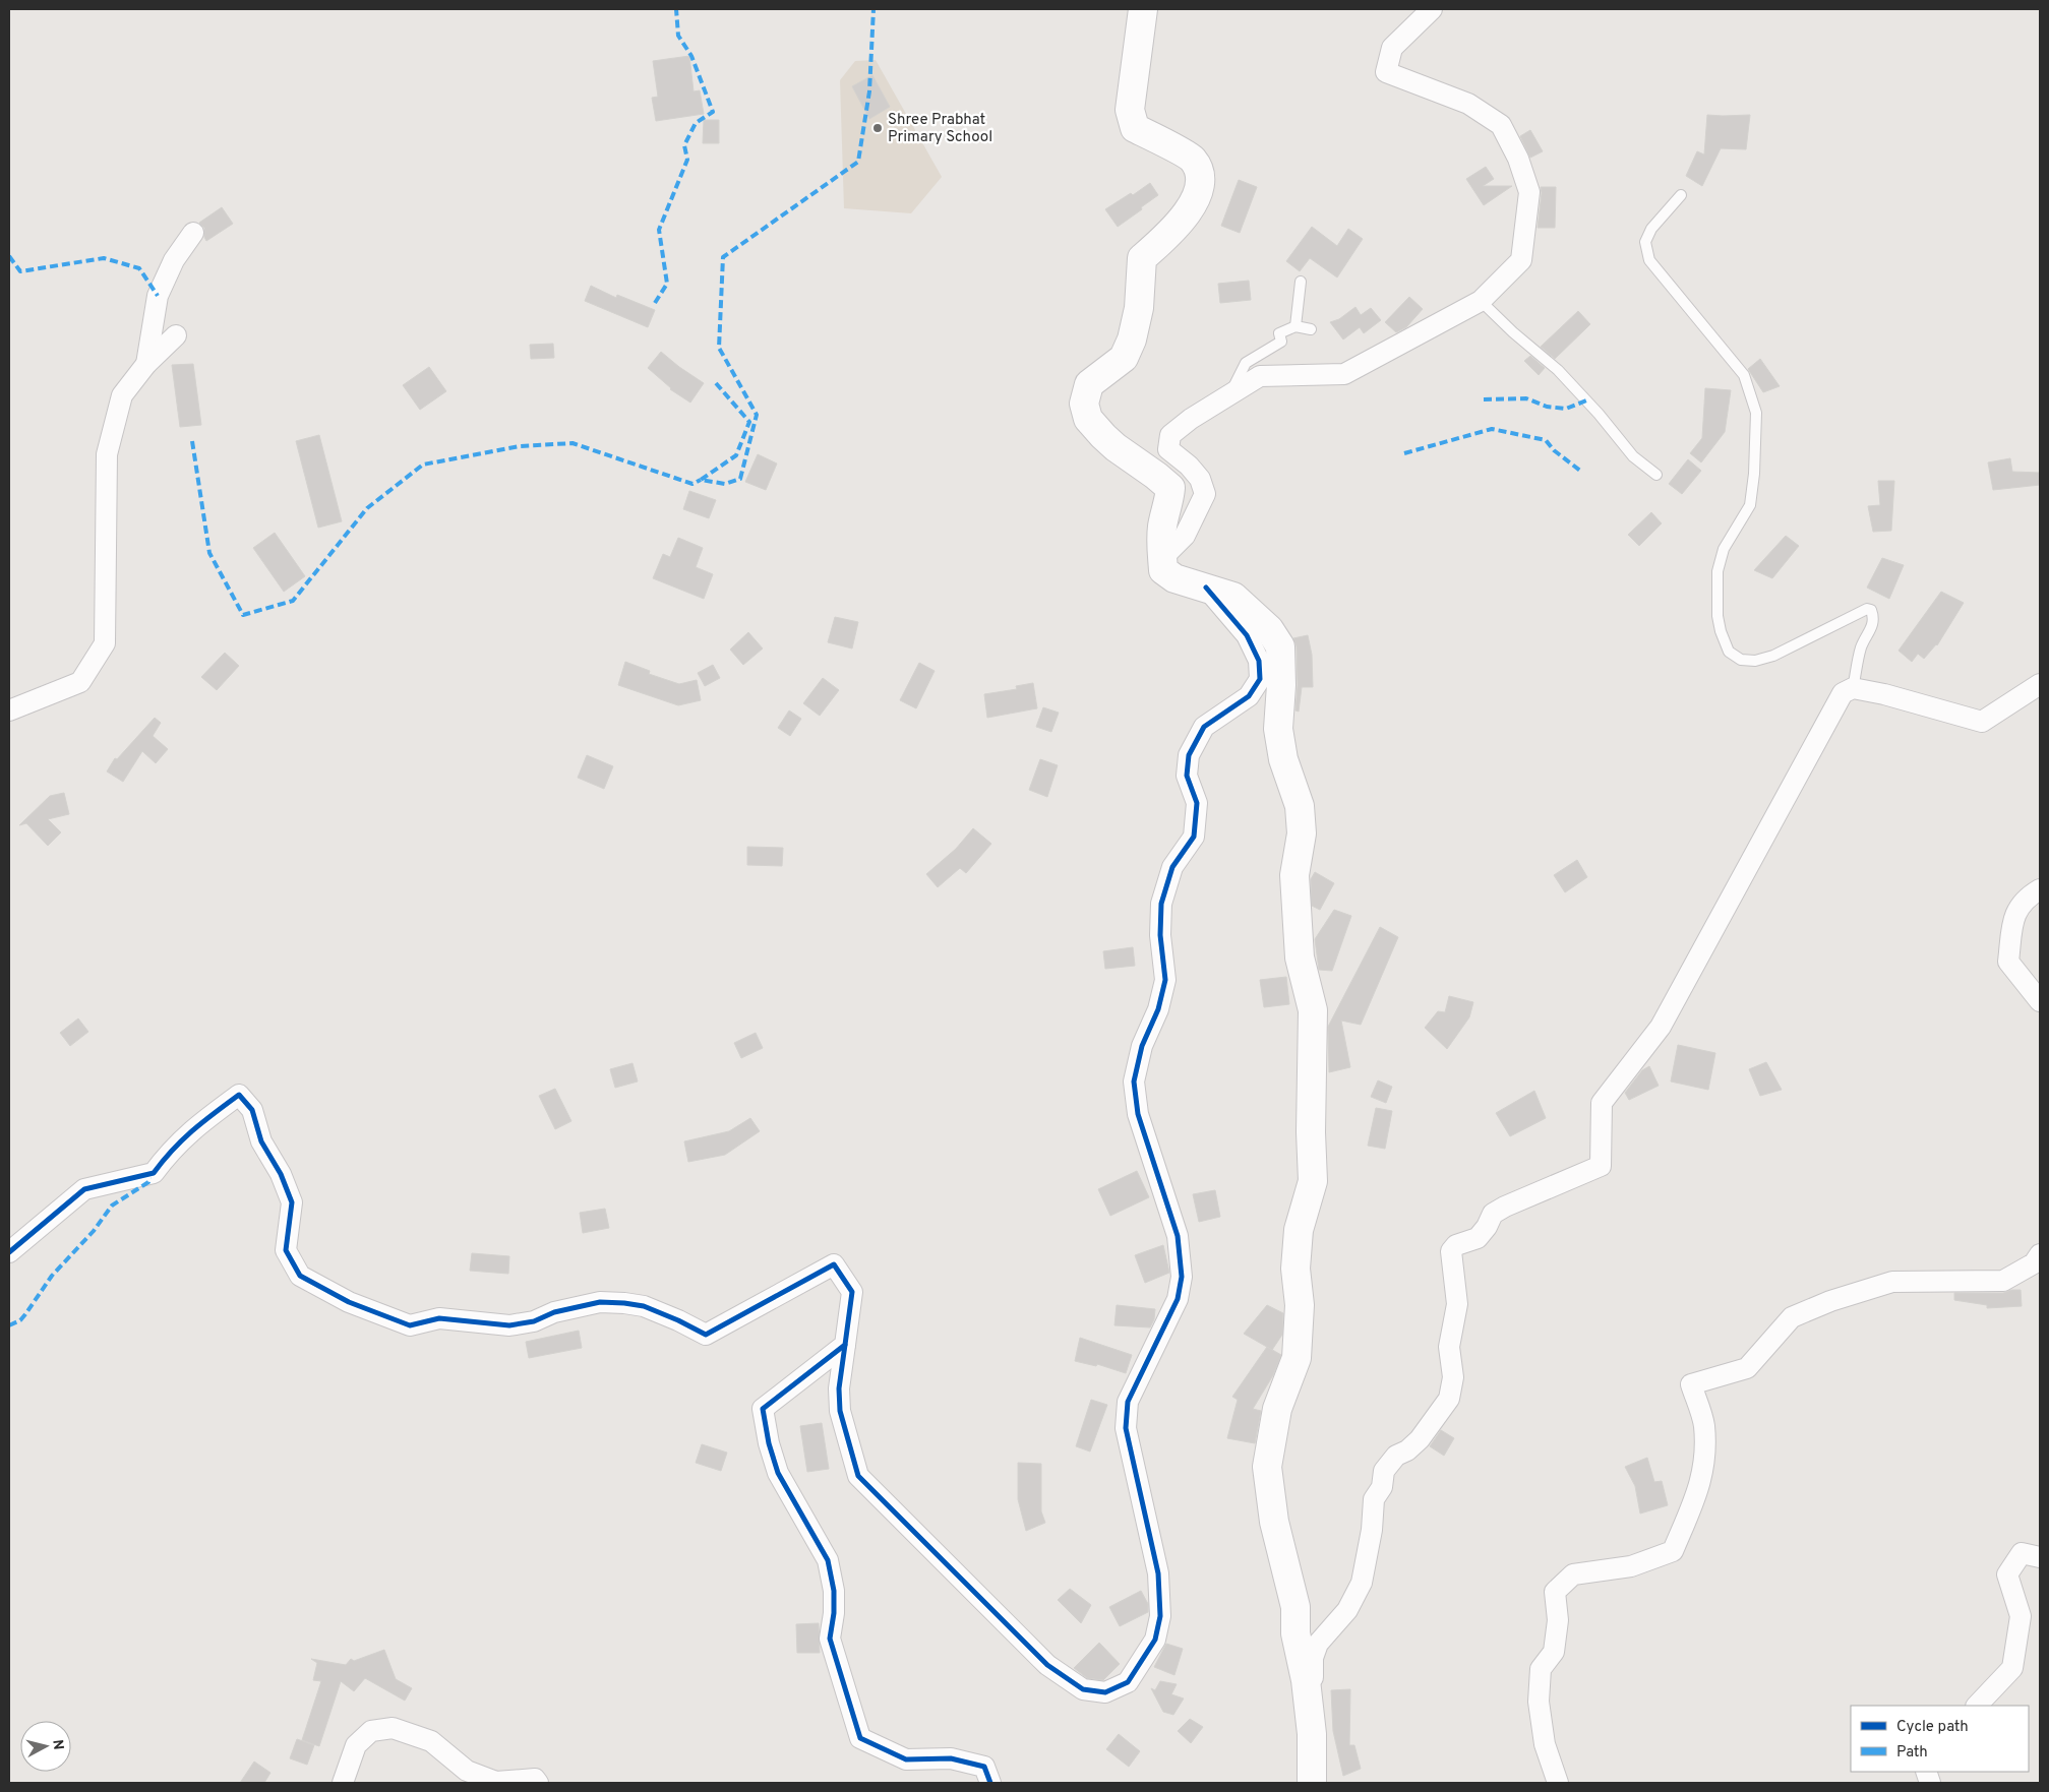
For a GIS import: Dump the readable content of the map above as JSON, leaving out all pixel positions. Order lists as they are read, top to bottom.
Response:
{
  "places": ["Shree Prabhat Primary School"],
  "legend": ["Cycle path", "Path"],
  "north": "right"
}
